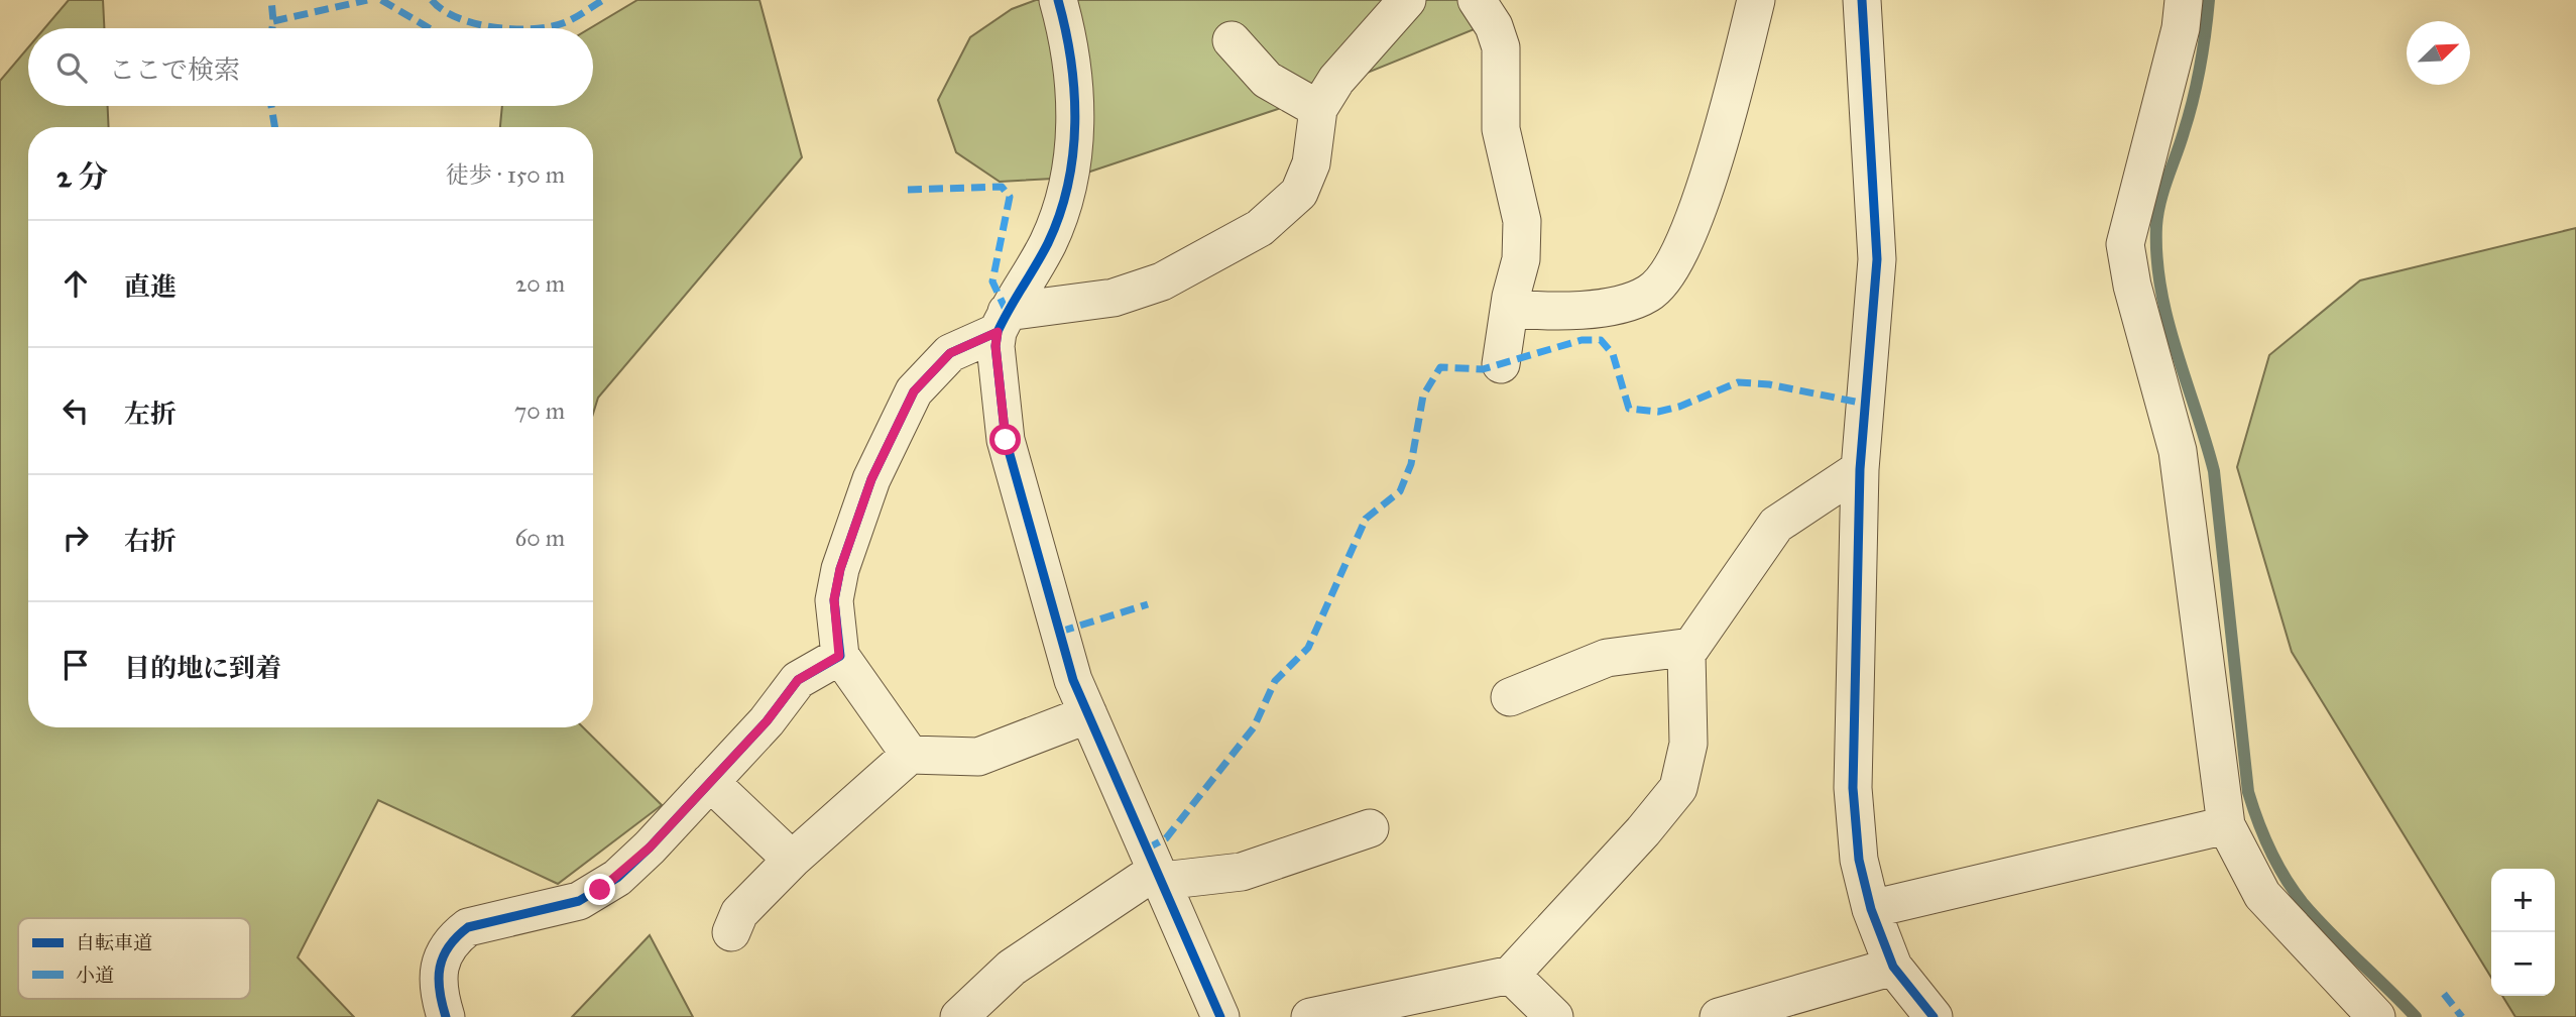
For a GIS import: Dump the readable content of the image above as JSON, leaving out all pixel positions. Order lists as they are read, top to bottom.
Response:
{
  "legend": ["自転車道", "小道"],
  "north": "top right",
  "page": {
    "search": "ここで検索",
    "heading": ["2 分", "徒歩 · 150 m"],
    "list": [
      ["直進", "20 m"],
      ["左折", "70 m"],
      ["右折", "60 m"],
      "目的地に到着"
    ],
    "map_buttons": ["+", "−"]
  }
}
